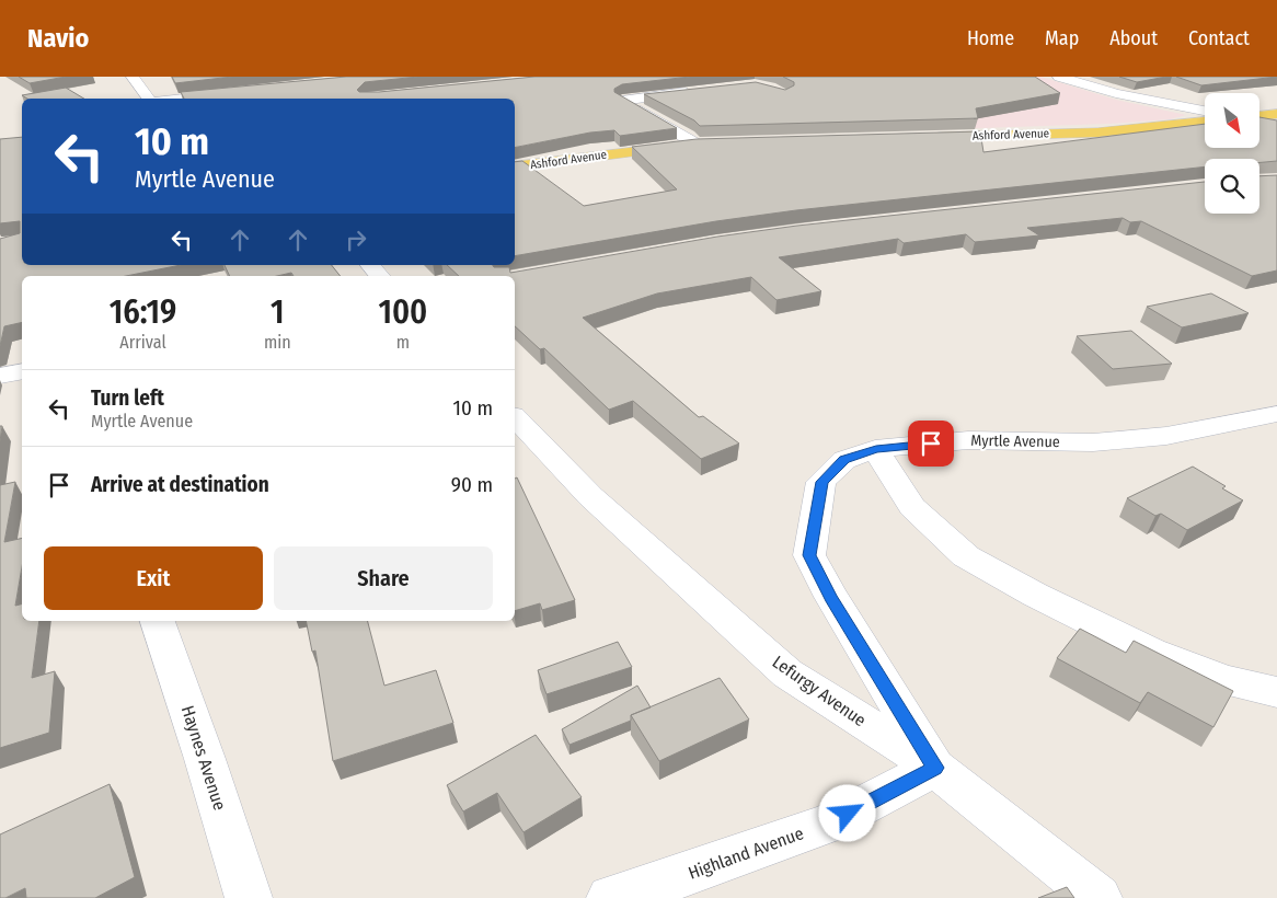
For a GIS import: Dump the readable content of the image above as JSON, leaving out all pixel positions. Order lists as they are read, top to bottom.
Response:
{
  "streets": {
    "main road": ["Ashford Avenue"],
    "street": [
      "Myrtle Avenue",
      "Lefurgy Avenue",
      "Haynes Avenue",
      "Highland Avenue"
    ]
  },
  "crossings": [
    ["Myrtle Avenue", "Lefurgy Avenue"],
    ["Myrtle Avenue", "Highland Avenue"],
    ["Lefurgy Avenue", "Highland Avenue"]
  ],
  "north": "bottom right",
  "page": {
    "header": "Navio",
    "nav": [
      "Home",
      "Map",
      "About",
      "Contact"
    ],
    "turn": ["10 m", "Myrtle Avenue"],
    "eta": [
      "16:19",
      "Arrival",
      "1",
      "min",
      "100",
      "m"
    ],
    "list": [
      {
        "name": "Turn left",
        "note": "Myrtle Avenue",
        "value": "10 m"
      },
      {
        "name": "Arrive at destination",
        "value": "90 m"
      }
    ],
    "buttons": ["Exit", "Share"]
  }
}
